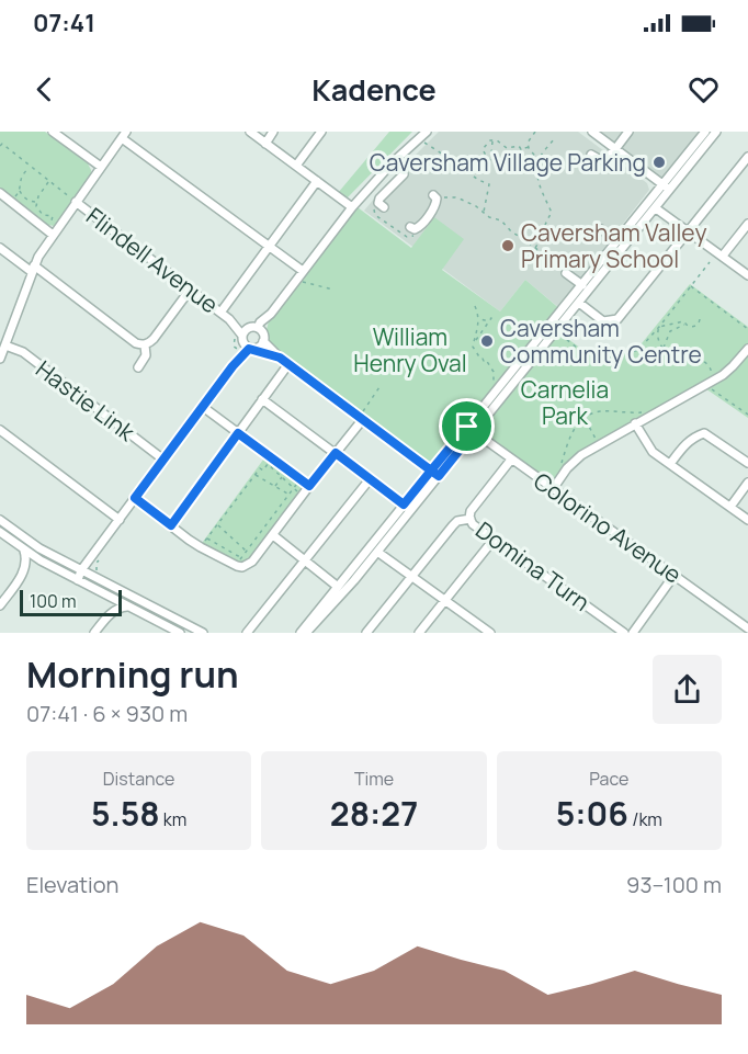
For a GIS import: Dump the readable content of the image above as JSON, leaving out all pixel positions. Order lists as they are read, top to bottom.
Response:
{
  "streets": {
    "street": [
      "Flindell Avenue",
      "Hastie Link",
      "Colorino Avenue",
      "Domina Turn"
    ]
  },
  "crossings": [
    ["Colorino Avenue", "Domina Turn"]
  ],
  "parks": ["William Henry Oval", "Carnelia Park"],
  "places": ["Caversham Village Parking", "Caversham Valley Primary School", "Caversham Community Centre"],
  "scale_bar": "100 m",
  "page": {
    "status": "07:41",
    "header": "Kadence",
    "scale": "100 m",
    "heading": ["Morning run", "07:41 · 6 × 930 m"],
    "stats": [
      ["Distance", "5.58 km"],
      ["Time", "28:27"],
      ["Pace", "5:06 /km"]
    ],
    "chart": ["Elevation", "93–100 m"]
  }
}
